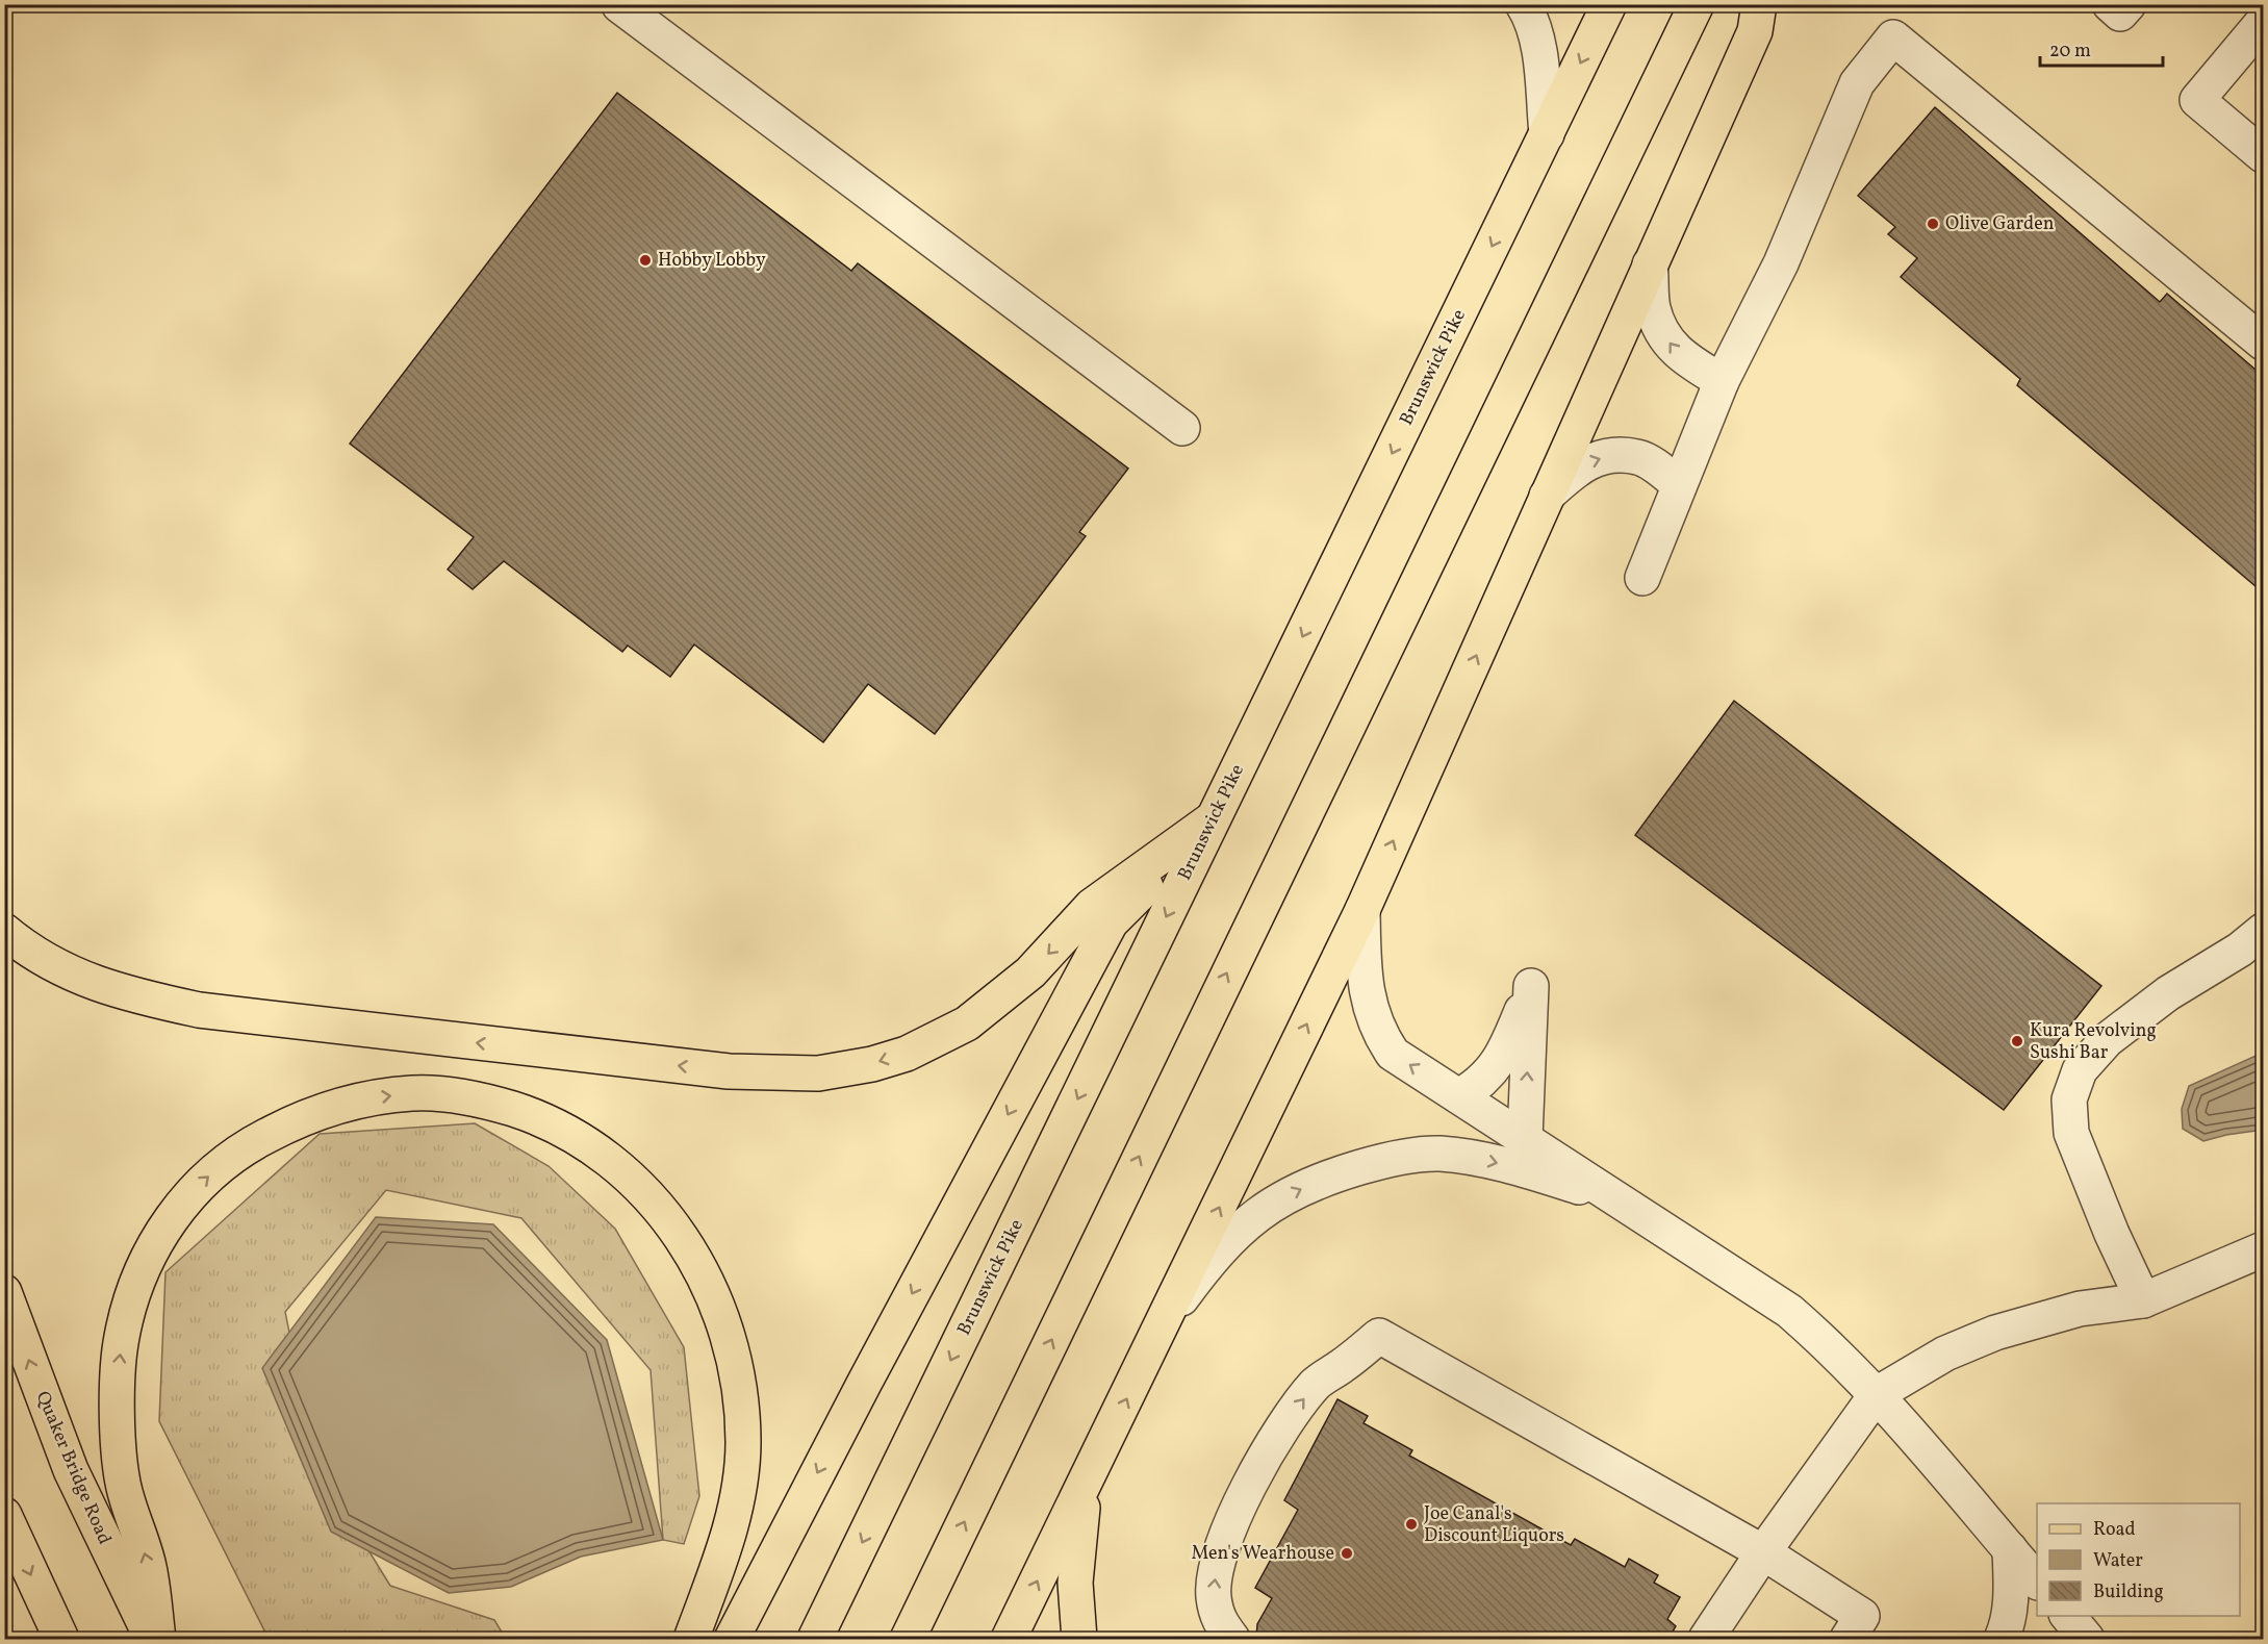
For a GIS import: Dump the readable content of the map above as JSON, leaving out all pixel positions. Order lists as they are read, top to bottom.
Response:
{
  "streets": {
    "main road": ["Brunswick Pike", "Quaker Bridge Road"]
  },
  "places": [
    "Olive Garden",
    "Hobby Lobby",
    "Kura Revolving Sushi Bar",
    "Joe Canal's Discount Liquors",
    "Men's Wearhouse"
  ],
  "legend": ["Road", "Water", "Building"],
  "scale_bar": "20 m"
}
